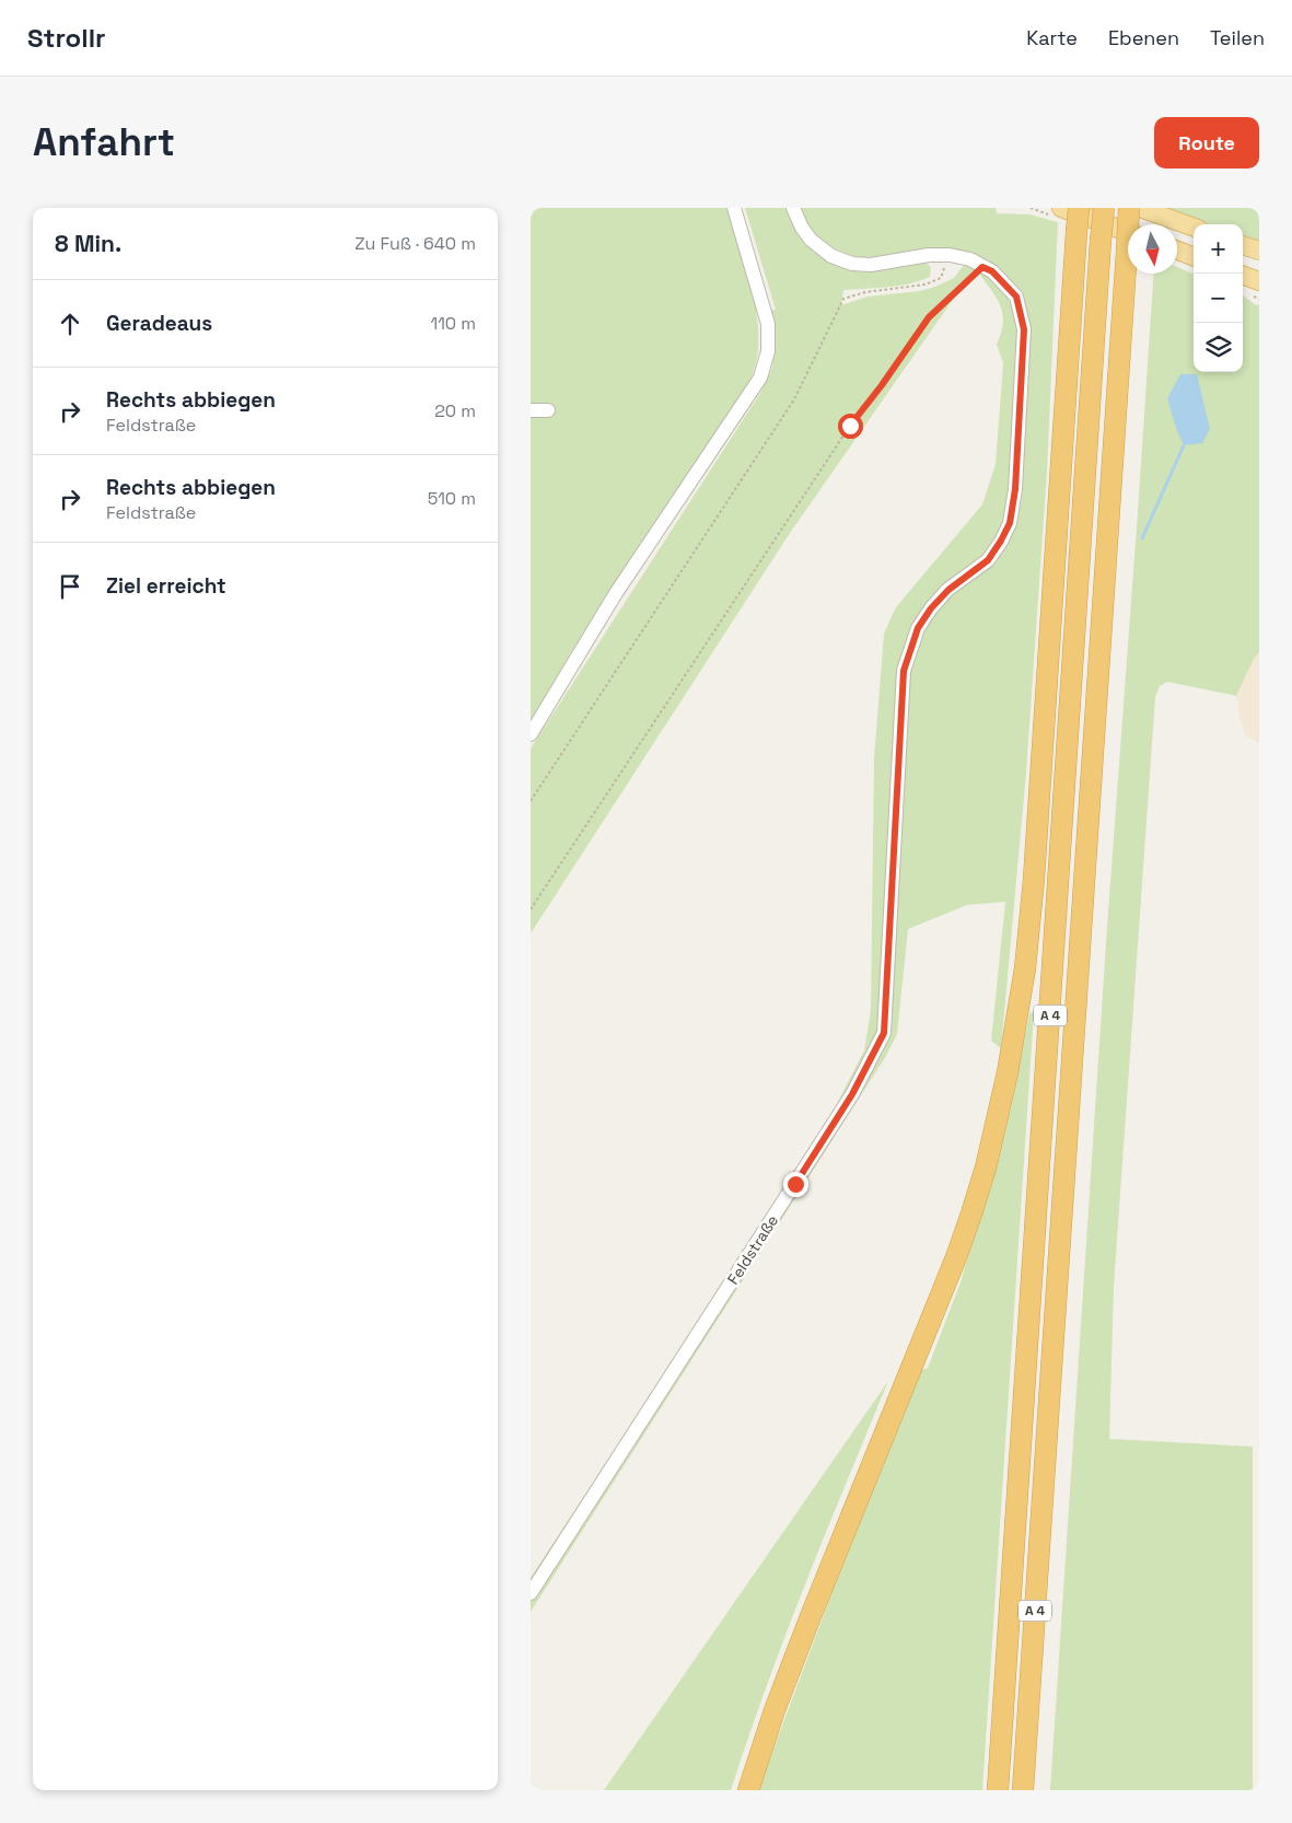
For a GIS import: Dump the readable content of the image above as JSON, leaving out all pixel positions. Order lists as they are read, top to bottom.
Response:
{
  "streets": {
    "highway": ["A 4"],
    "street": ["Feldstraße"]
  },
  "north": "bottom",
  "page": {
    "header": "Strollr",
    "nav": ["Karte", "Ebenen", "Teilen"],
    "buttons": "Route",
    "title": "Anfahrt",
    "heading": ["8 Min.", "Zu Fuß · 640 m"],
    "map_buttons": ["+", "−"],
    "list": [
      ["Geradeaus", "110 m"],
      ["Rechts abbiegen", "Feldstraße", "20 m"],
      ["Rechts abbiegen", "Feldstraße", "510 m"],
      "Ziel erreicht"
    ]
  }
}
